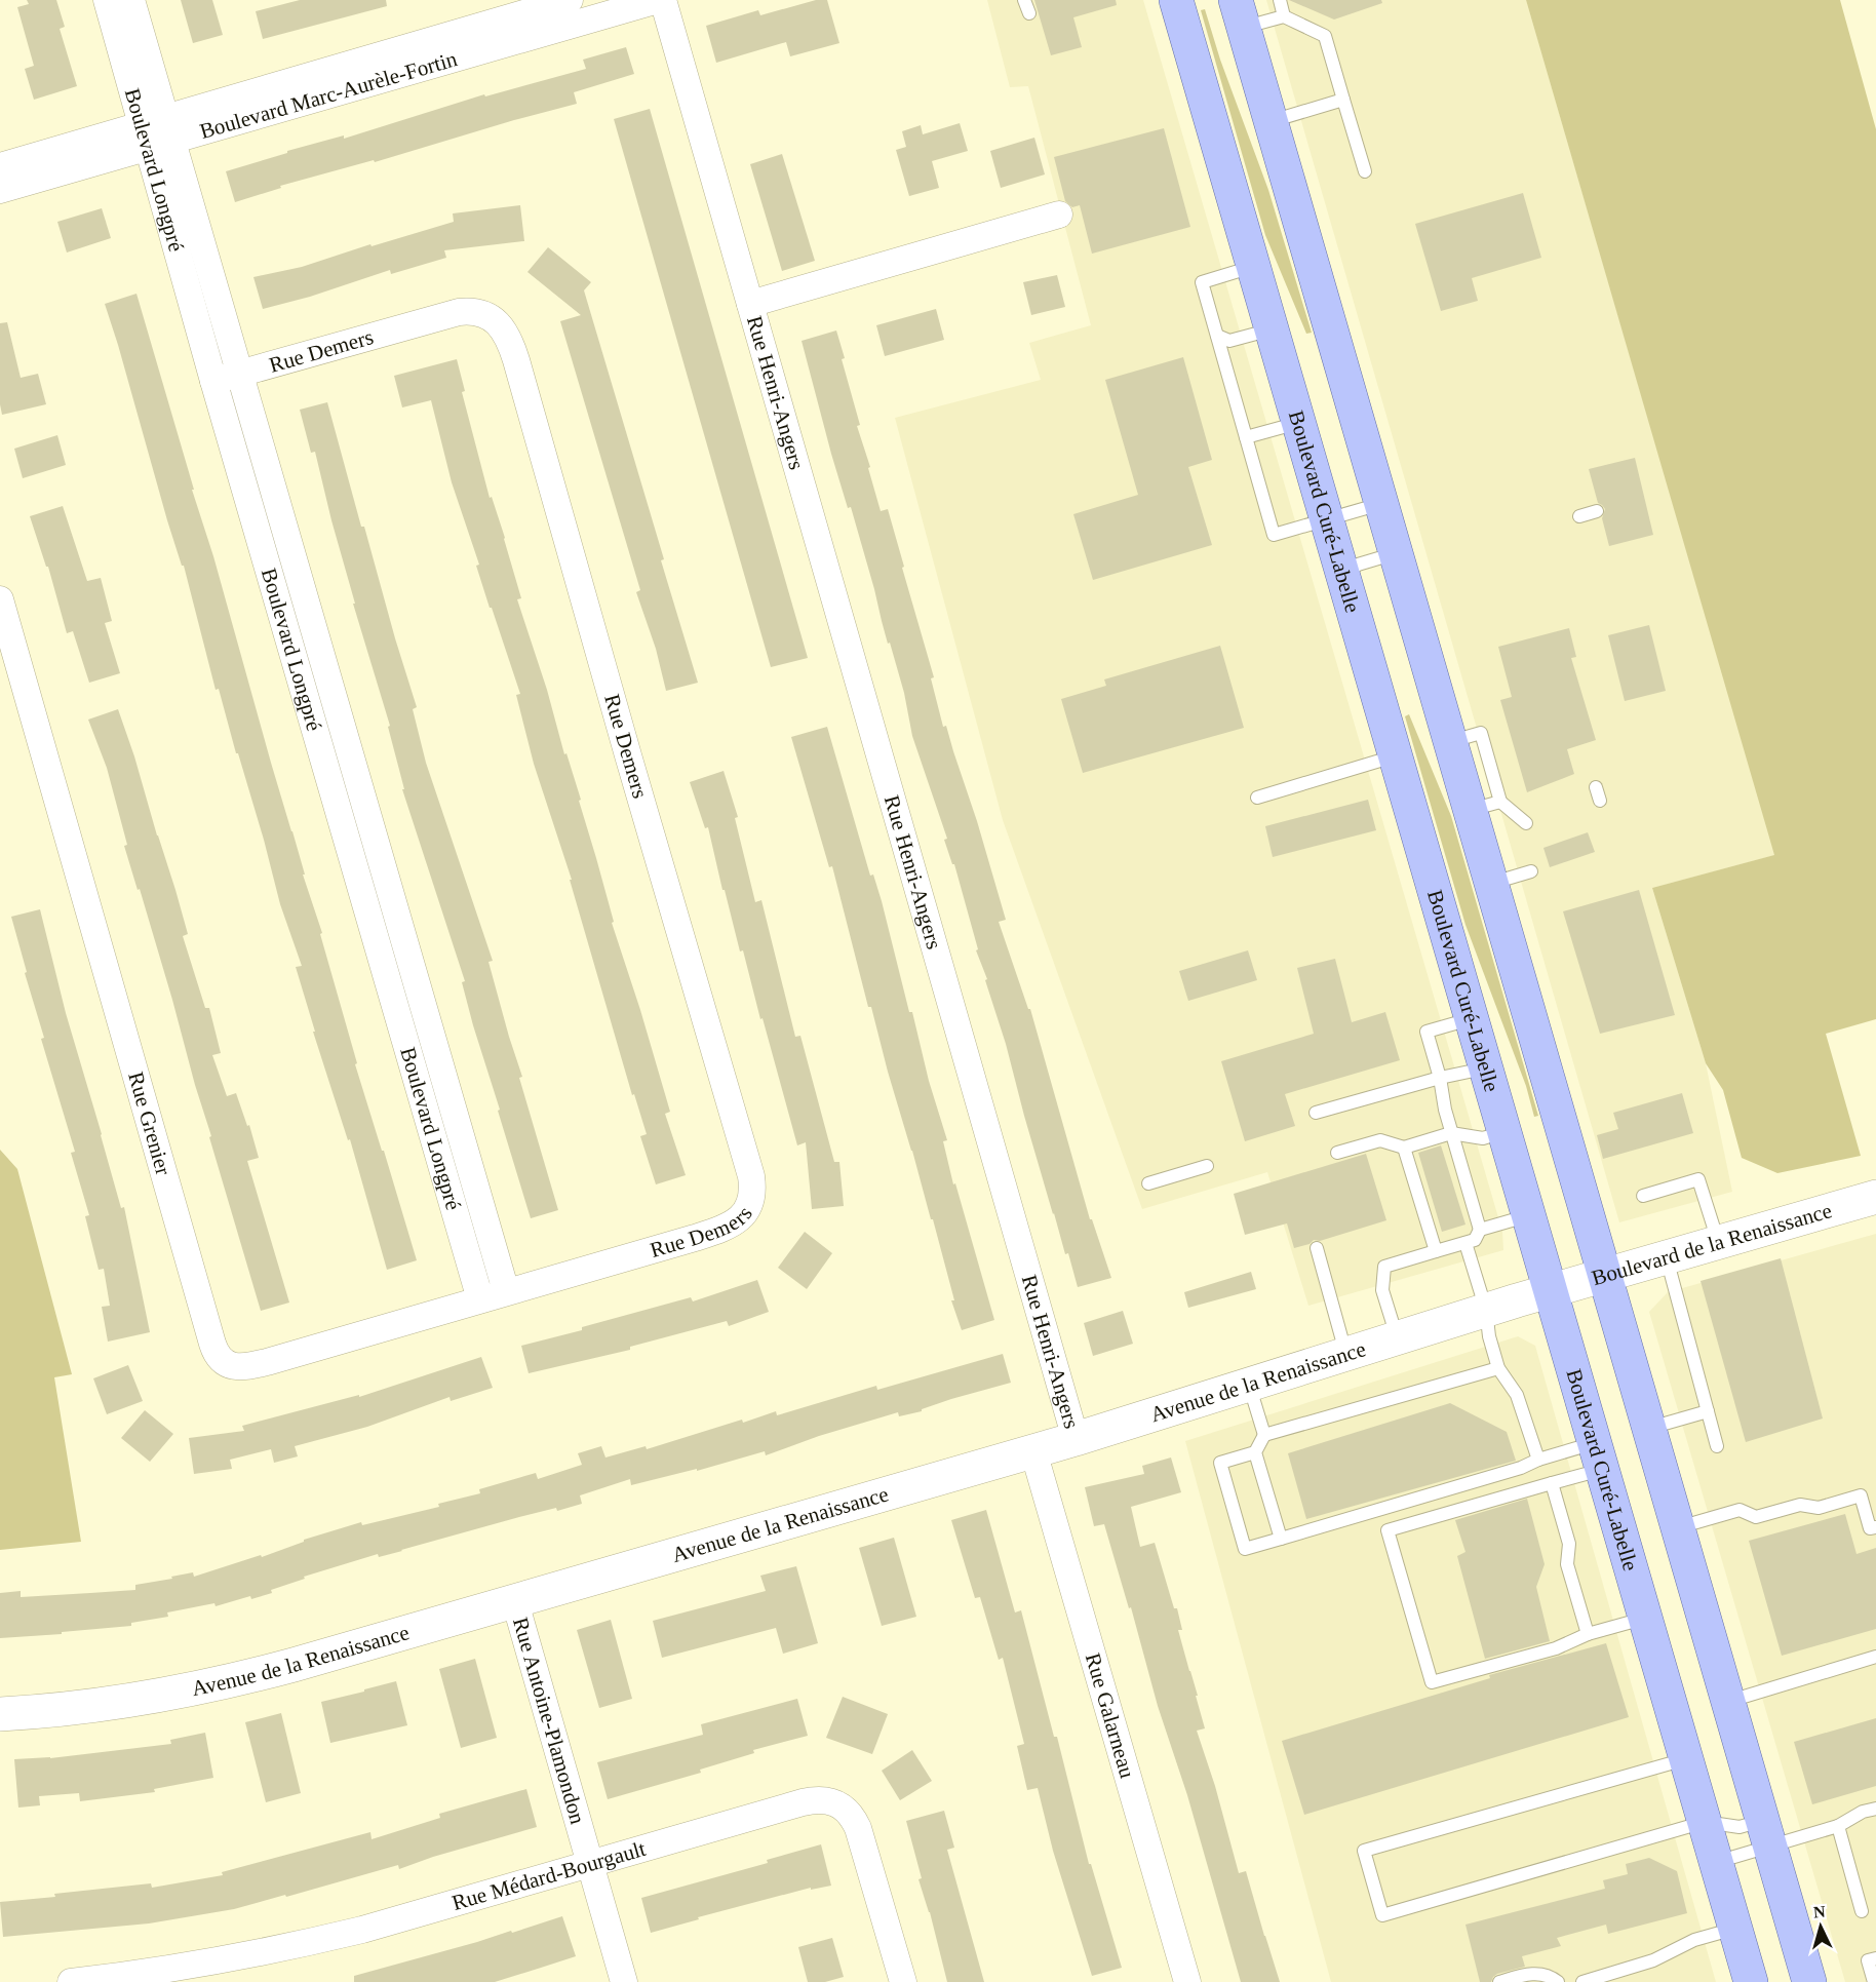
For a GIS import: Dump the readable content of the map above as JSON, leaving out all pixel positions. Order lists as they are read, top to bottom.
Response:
{
  "streets": {
    "main road": ["Boulevard Curé-Labelle"],
    "street": [
      "Boulevard Marc-Aurèle-Fortin",
      "Boulevard Longpré",
      "Rue Demers",
      "Rue Henri-Angers",
      "Rue Grenier",
      "Boulevard de la Renaissance",
      "Avenue de la Renaissance",
      "Rue Galarneau",
      "Rue Antoine-Plamondon",
      "Rue Médard-Bourgault"
    ]
  },
  "crossings": [
    ["Boulevard Marc-Aurèle-Fortin", "Boulevard Longpré"],
    ["Boulevard Marc-Aurèle-Fortin", "Rue Henri-Angers"],
    ["Boulevard Longpré", "Rue Demers"],
    ["Boulevard Longpré", "Rue Grenier"],
    ["Rue Demers", "Rue Grenier"],
    ["Rue Henri-Angers", "Avenue de la Renaissance"],
    ["Boulevard Curé-Labelle", "Boulevard de la Renaissance"],
    ["Boulevard Curé-Labelle", "Avenue de la Renaissance"],
    ["Boulevard de la Renaissance", "Avenue de la Renaissance"],
    ["Avenue de la Renaissance", "Rue Galarneau"],
    ["Avenue de la Renaissance", "Rue Antoine-Plamondon"],
    ["Rue Antoine-Plamondon", "Rue Médard-Bourgault"]
  ],
  "north": "top"
}
